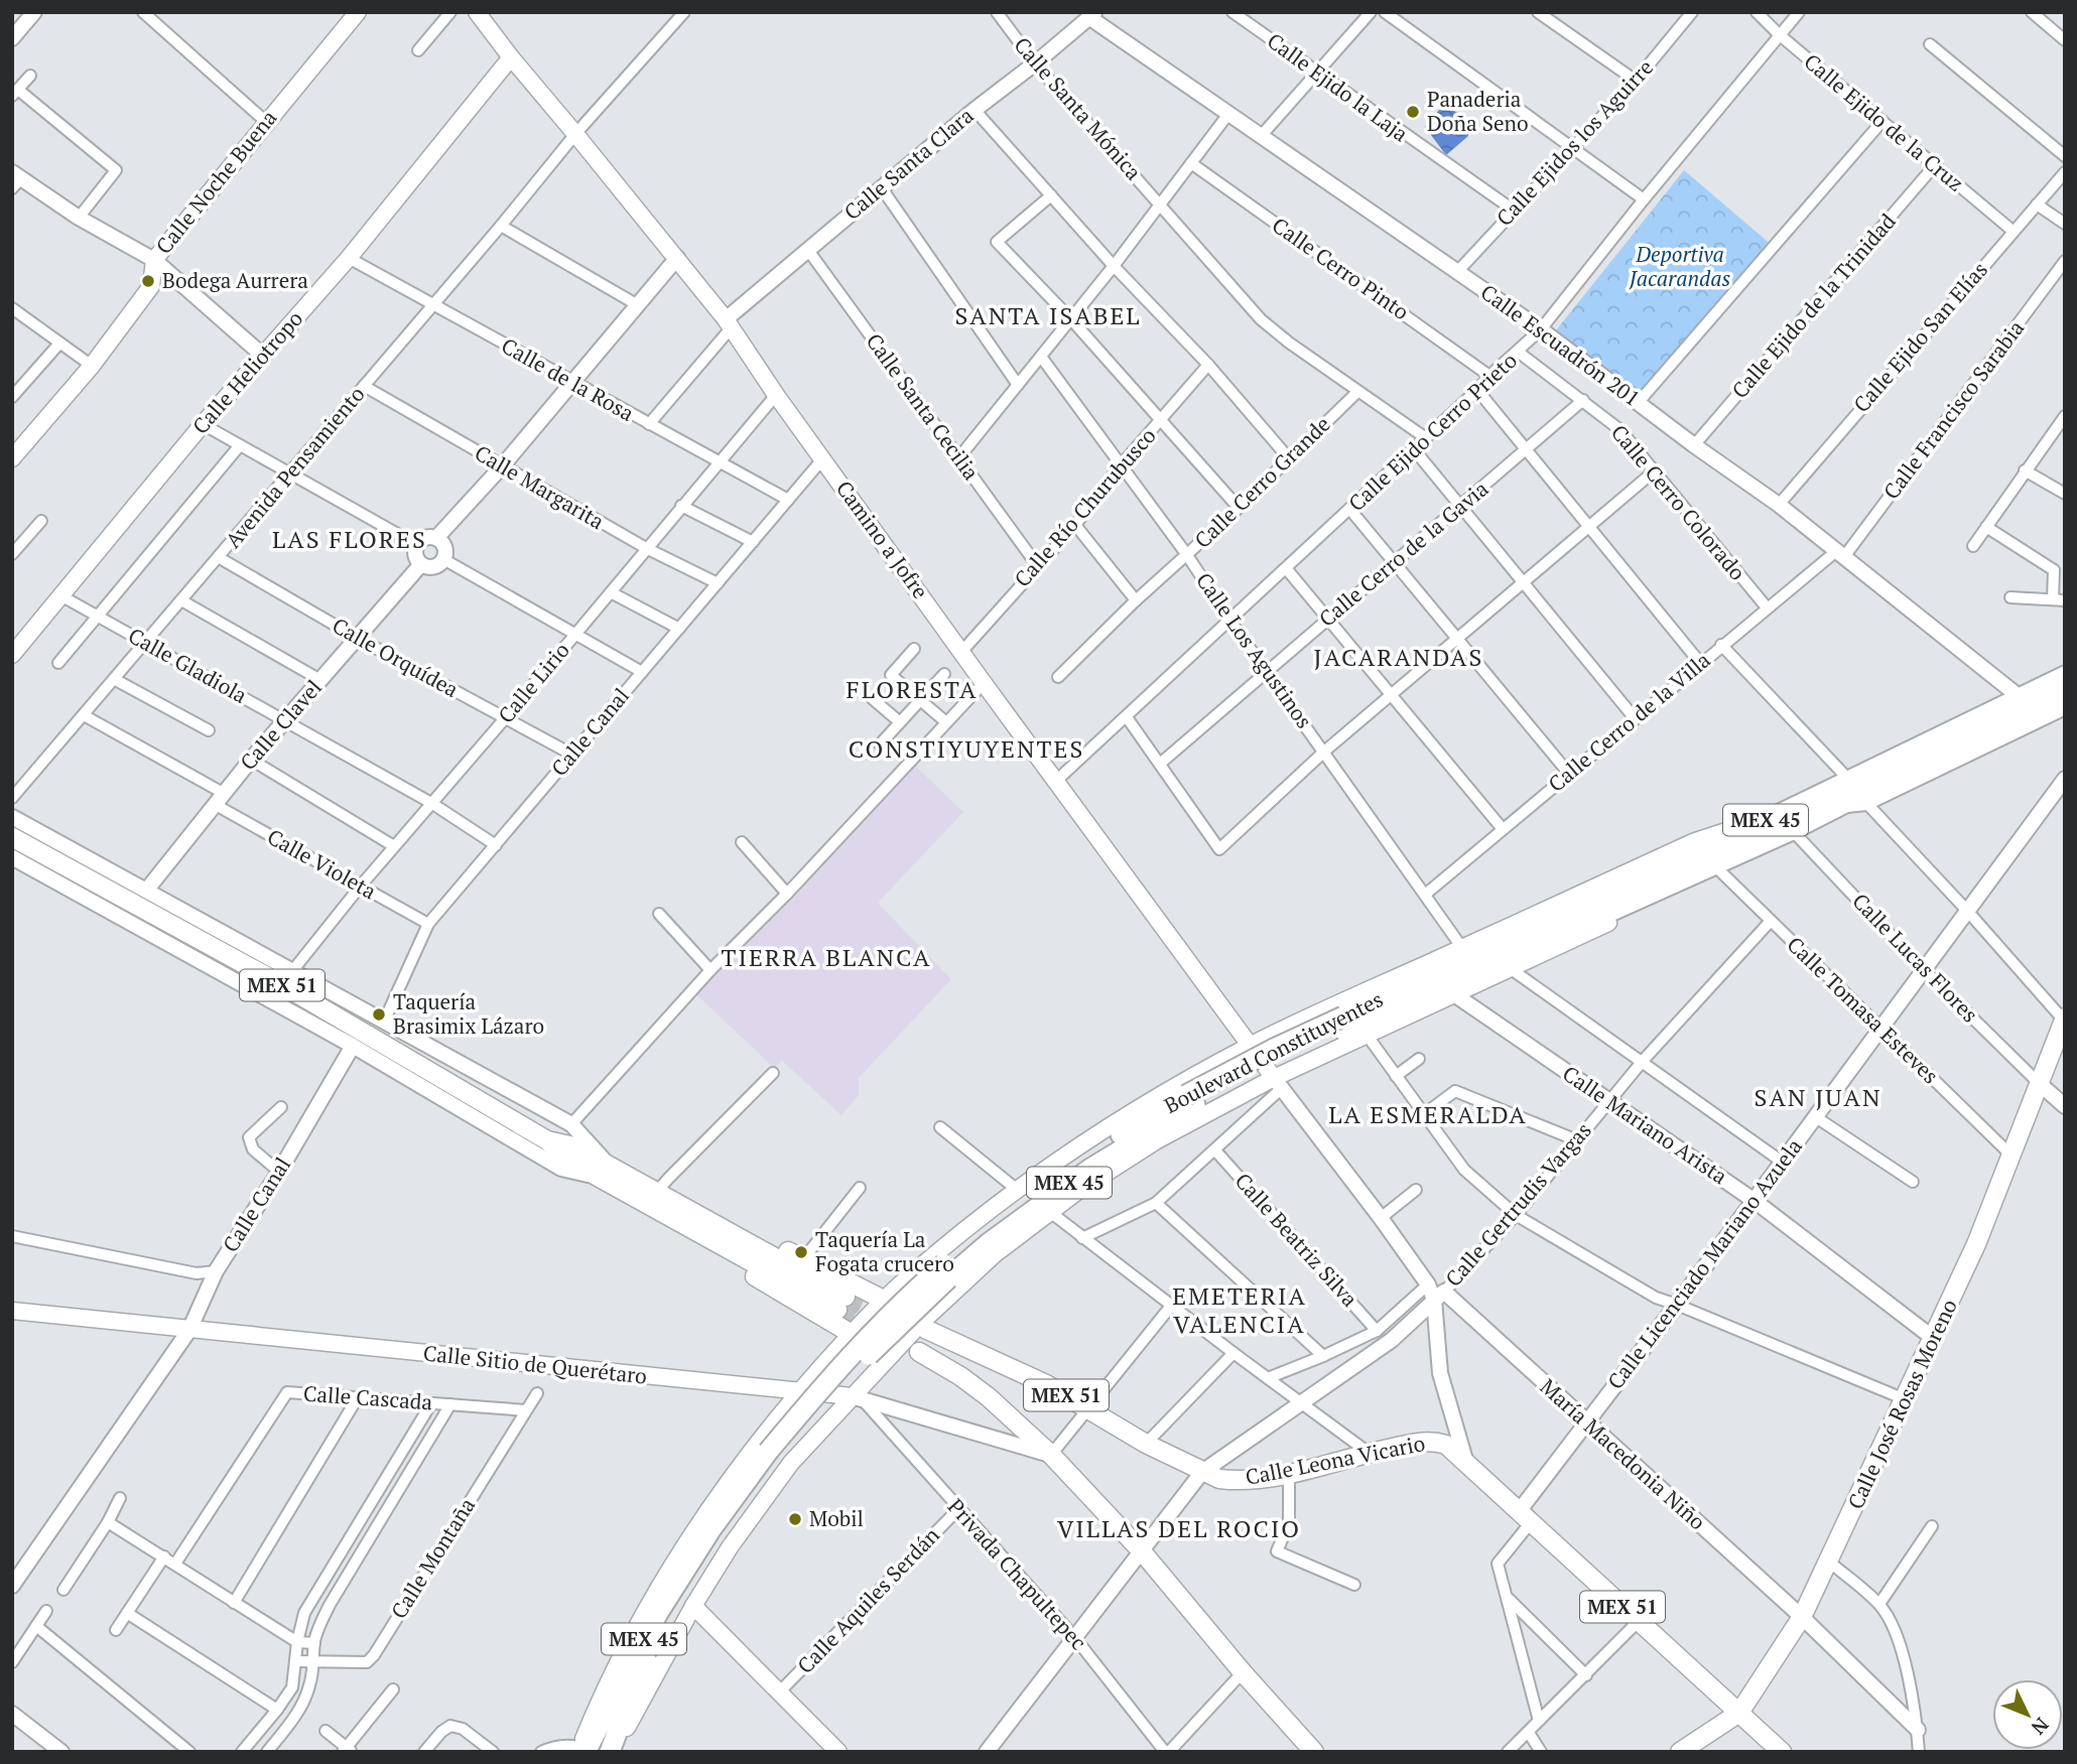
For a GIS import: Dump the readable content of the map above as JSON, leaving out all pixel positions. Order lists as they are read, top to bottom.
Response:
{
  "streets": {
    "highway": ["MEX 45", "Boulevard Constituyentes"],
    "main road": [
      "Calle Noche Buena",
      "Calle Heliotropo",
      "Camino a Jofre",
      "MEX 51",
      "Calle Sitio de Querétaro",
      "Calle José Rosas Moreno",
      "Calle Leona Vicario"
    ],
    "street": [
      "Calle Ejido la Laja",
      "Calle Santa Mónica",
      "Calle Ejido de la Cruz",
      "Calle Ejidos los Aguirre",
      "Calle Santa Clara",
      "Calle Cerro Pinto",
      "Calle Ejido de la Trinidad",
      "Calle Ejido San Elías",
      "Calle Escuadrón 201",
      "Calle de la Rosa",
      "Calle Santa Cecilia",
      "Calle Francisco Sarabia",
      "Calle Ejido Cerro Prieto",
      "Avenida Pensamiento",
      "Calle Cerro Grande",
      "Calle Margarita",
      "Calle Cerro Colorado",
      "Calle Río Churubusco",
      "Calle Cerro de la Gavia",
      "Calle Los Agustinos",
      "Calle Orquídea",
      "Calle Gladiola",
      "Calle Lirio",
      "Calle Cerro de la Villa",
      "Calle Clavel",
      "Calle Canal",
      "Calle Violeta",
      "Calle Lucas Flores",
      "Calle Tomasa Esteves",
      "Calle Mariano Arista",
      "Calle Gertrudis Vargas",
      "Calle Beatriz Silva",
      "Calle Licenciado Mariano Azuela",
      "Calle Cascada",
      "María Macedonia Niño",
      "Calle Montaña",
      "Privada Chapultepec",
      "Calle Aquiles Serdán"
    ]
  },
  "crossings": [
    ["Calle Ejido la Laja", "Calle Ejidos los Aguirre"],
    ["Calle Santa Mónica", "Calle Santa Clara"],
    ["Calle Santa Mónica", "Calle Ejido Cerro Prieto"],
    ["Calle Santa Mónica", "Calle Cerro Grande"],
    ["Calle Ejido de la Cruz", "Calle Ejido de la Trinidad"],
    ["Calle Ejido de la Cruz", "Calle Ejido San Elías"],
    ["Calle Ejido de la Cruz", "Calle Ejido Cerro Prieto"],
    ["Calle Ejidos los Aguirre", "Calle Escuadrón 201"],
    ["Calle Santa Clara", "Calle Escuadrón 201"],
    ["Calle Santa Clara", "Calle Santa Cecilia"],
    ["Calle Santa Clara", "Camino a Jofre"],
    ["Calle Cerro Pinto", "Calle Ejido Cerro Prieto"],
    ["Calle Ejido de la Trinidad", "Calle Escuadrón 201"],
    ["Calle Ejido San Elías", "Calle Escuadrón 201"],
    ["Calle Escuadrón 201", "Calle Francisco Sarabia"],
    ["Calle Escuadrón 201", "Calle Ejido Cerro Prieto"],
    ["Calle Escuadrón 201", "Calle Cerro de la Villa"],
    ["Calle Heliotropo", "Calle de la Rosa"],
    ["Calle Heliotropo", "Camino a Jofre"],
    ["Calle Heliotropo", "Calle Gladiola"],
    ["Calle de la Rosa", "Avenida Pensamiento"],
    ["Calle de la Rosa", "Calle Lirio"],
    ["Calle de la Rosa", "Calle Canal"],
    ["Calle Santa Cecilia", "Calle Río Churubusco"],
    ["Calle Francisco Sarabia", "Calle Cerro de la Villa"],
    ["Calle Ejido Cerro Prieto", "Calle Cerro Colorado"],
    ["Calle Ejido Cerro Prieto", "Camino a Jofre"],
    ["Calle Ejido Cerro Prieto", "Calle Los Agustinos"],
    ["Avenida Pensamiento", "Calle Margarita"],
    ["Avenida Pensamiento", "Camino a Jofre"],
    ["Avenida Pensamiento", "Calle Orquídea"],
    ["Avenida Pensamiento", "Calle Gladiola"],
    ["Avenida Pensamiento", "Calle Violeta"],
    ["Calle Cerro Grande", "Calle Los Agustinos"],
    ["Calle Margarita", "Calle Lirio"],
    ["Calle Margarita", "Calle Canal"],
    ["Calle Cerro Colorado", "Calle Cerro de la Gavia"],
    ["Calle Cerro Colorado", "Calle Cerro de la Villa"],
    ["Calle Río Churubusco", "Camino a Jofre"],
    ["Calle Río Churubusco", "Calle Los Agustinos"],
    ["Camino a Jofre", "Calle Lirio"],
    ["Camino a Jofre", "Calle Canal"],
    ["Calle Cerro de la Gavia", "Calle Los Agustinos"],
    ["Calle Los Agustinos", "Calle Cerro de la Villa"],
    ["Calle Los Agustinos", "Boulevard Constituyentes"],
    ["Calle Orquídea", "Calle Lirio"],
    ["Calle Orquídea", "Calle Clavel"],
    ["Calle Orquídea", "Calle Canal"],
    ["Calle Gladiola", "Calle Lirio"],
    ["Calle Gladiola", "Calle Clavel"],
    ["Calle Gladiola", "Calle Canal"],
    ["Calle Lirio", "Calle Violeta"],
    ["Calle Clavel", "Calle Violeta"],
    ["Calle Canal", "Calle Violeta"],
    ["Calle Canal", "Calle Sitio de Querétaro"],
    ["Calle Lucas Flores", "Boulevard Constituyentes"],
    ["Calle Lucas Flores", "Calle Licenciado Mariano Azuela"],
    ["Calle Lucas Flores", "Calle José Rosas Moreno"],
    ["MEX 51", "Calle Licenciado Mariano Azuela"],
    ["MEX 51", "Calle Sitio de Querétaro"],
    ["MEX 51", "Calle José Rosas Moreno"],
    ["MEX 51", "Calle Leona Vicario"],
    ["Calle Tomasa Esteves", "Boulevard Constituyentes"],
    ["Calle Tomasa Esteves", "Calle Gertrudis Vargas"],
    ["Calle Tomasa Esteves", "Calle Licenciado Mariano Azuela"],
    ["Calle Tomasa Esteves", "Calle José Rosas Moreno"],
    ["Calle Mariano Arista", "Calle Gertrudis Vargas"],
    ["Calle Mariano Arista", "Calle Licenciado Mariano Azuela"],
    ["Calle Mariano Arista", "Calle José Rosas Moreno"],
    ["Calle Gertrudis Vargas", "María Macedonia Niño"],
    ["Calle Licenciado Mariano Azuela", "María Macedonia Niño"],
    ["Calle Sitio de Querétaro", "Privada Chapultepec"],
    ["Calle Cascada", "Calle Montaña"],
    ["Calle José Rosas Moreno", "María Macedonia Niño"],
    ["Privada Chapultepec", "Calle Aquiles Serdán"]
  ],
  "districts": [
    "SANTA ISABEL",
    "LAS FLORES",
    "JACARANDAS",
    "FLORESTA",
    "CONSTIYUYENTES",
    "TIERRA BLANCA",
    "SAN JUAN",
    "LA ESMERALDA",
    "EMETERIA VALENCIA",
    "VILLAS DEL ROCIO"
  ],
  "parks": ["Deportiva Jacarandas"],
  "places": [
    "Panaderia Doña Seno",
    "Bodega Aurrera",
    "Taquería Brasimix Lázaro",
    "Taquería La Fogata crucero",
    "Mobil"
  ],
  "north": "bottom right"
}
